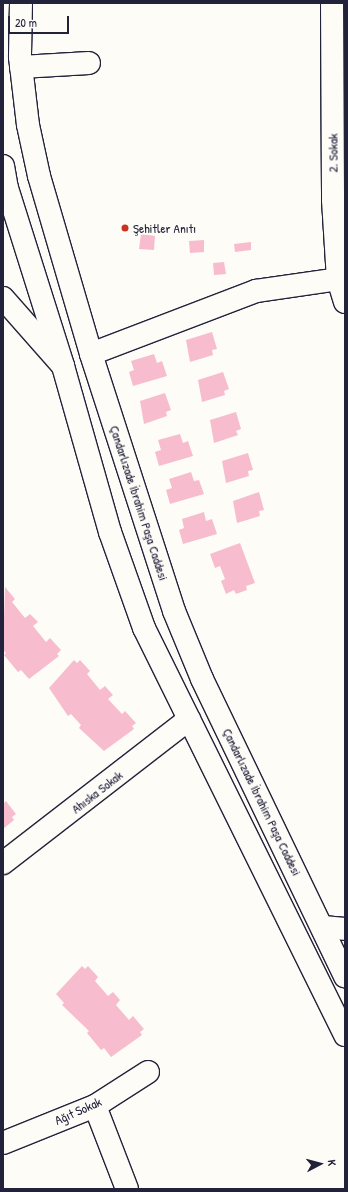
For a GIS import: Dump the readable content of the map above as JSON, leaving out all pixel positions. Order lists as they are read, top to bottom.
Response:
{
  "streets": {
    "main road": [
      "2. Sokak",
      "Çandarlızade İbrahim Paşa Caddesi",
      "Ahıska Sokak",
      "Ağıt Sokak"
    ]
  },
  "places": ["Şehitler Anıtı"],
  "scale_bar": "20 m",
  "north": "right"
}
